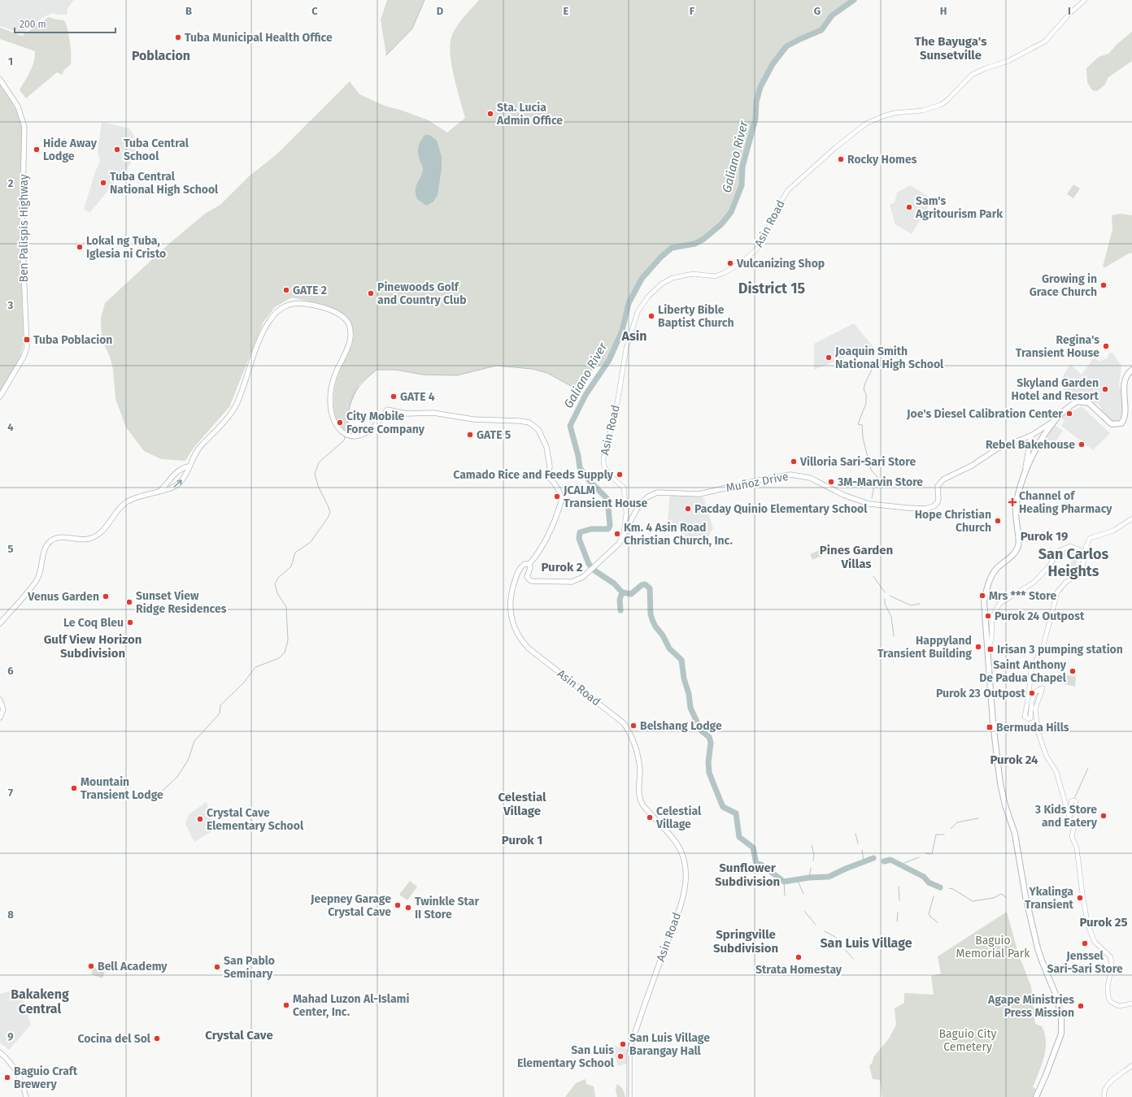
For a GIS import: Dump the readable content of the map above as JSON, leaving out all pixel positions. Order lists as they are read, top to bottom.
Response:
{
  "streets": {
    "main road": ["Asin Road", "Ben Palispis Highway", "Muñoz Drive"]
  },
  "crossings": [
    ["Asin Road", "Muñoz Drive"]
  ],
  "districts": [
    "The Bayuga's Sunsetville",
    "Poblacion",
    "District 15",
    "Asin",
    "Purok 19",
    "Pines Garden Villas",
    "San Carlos Heights",
    "Purok 2",
    "Gulf View Horizon Subdivision",
    "Purok 24",
    "Celestial Village",
    "Purok 1",
    "Sunflower Subdivision",
    "Purok 25",
    "Springville Subdivision",
    "San Luis Village",
    "Bakakeng Central",
    "Crystal Cave"
  ],
  "water": ["Galiano River"],
  "parks": ["Baguio Memorial Park", "Baguio City Cemetery"],
  "places": {
    "other": [
      "Tuba Municipal Health Office",
      "Sta. Lucia Admin Office",
      "Hide Away Lodge",
      "Tuba Central School",
      "Rocky Homes",
      "Tuba Central National High School",
      "Sam's Agritourism Park",
      "Lokal ng Tuba, Iglesia ni Cristo",
      "Vulcanizing Shop",
      "Growing in Grace Church",
      "GATE 2",
      "Pinewoods Golf and Country Club",
      "Liberty Bible Baptist Church",
      "Regina's Transient House",
      "Joaquin Smith National High School",
      "Skyland Garden Hotel and Resort",
      "GATE 4",
      "Joe's Diesel Calibration Center",
      "City Mobile Force Company",
      "GATE 5",
      "Rebel Bakehouse",
      "Villoria Sari-Sari Store",
      "Camado Rice and Feeds Supply",
      "3M-Marvin Store",
      "JCALM Transient House",
      "Pacday Quinio Elementary School",
      "Hope Christian Church",
      "Km. 4 Asin Road Christian Church, Inc.",
      "Mrs *** Store",
      "Venus Garden",
      "Sunset View Ridge Residences",
      "Purok 24 Outpost",
      "Le Coq Bleu",
      "Happyland Transient Building",
      "Saint Anthony De Padua Chapel",
      "Purok 23 Outpost",
      "Belshang Lodge",
      "Mountain Transient Lodge",
      "3 Kids Store and Eatery",
      "Celestial Village",
      "Crystal Cave Elementary School",
      "Ykalinga Transient",
      "Jeepney Garage Crystal Cave",
      "Twinkle Star II Store",
      "Jenssel Sari-Sari Store",
      "Strata Homestay",
      "Bell Academy",
      "San Pablo Seminary",
      "Mahad Luzon Al-Islami Center, Inc.",
      "Agape Ministries Press Mission",
      "Cocina del Sol",
      "San Luis Village Barangay Hall",
      "San Luis Elementary School",
      "Baguio Craft Brewery"
    ],
    "transit": ["Tuba Poblacion", "Irisan 3 pumping station", "Bermuda Hills"],
    "health": ["Channel of Healing Pharmacy"]
  },
  "scale_bar": "200 m",
  "grid": {
    "columns": [
      "B",
      "C",
      "D",
      "E",
      "F",
      "G",
      "H",
      "I"
    ],
    "rows": [
      "1",
      "2",
      "3",
      "4",
      "5",
      "6",
      "7",
      "8",
      "9"
    ]
  }
}
